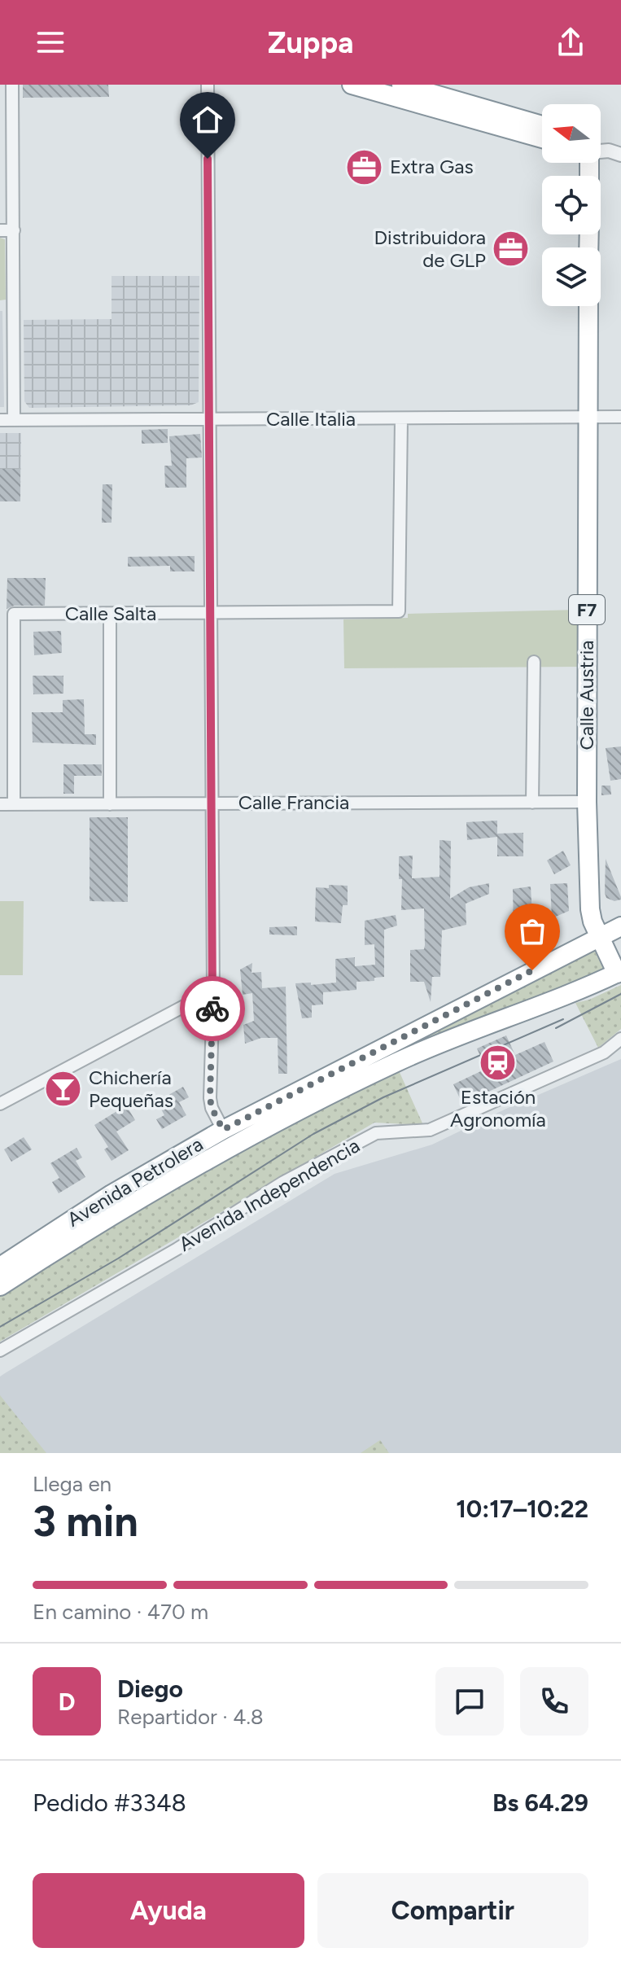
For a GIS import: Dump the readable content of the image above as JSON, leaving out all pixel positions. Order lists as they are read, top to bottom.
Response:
{
  "streets": {
    "highway": ["F7", "Calle Austria", "Avenida Petrolera"],
    "street": [
      "Calle Italia",
      "Calle Salta",
      "Calle Francia",
      "Avenida Independencia"
    ]
  },
  "crossings": [
    ["Calle Italia", "Calle Salta"],
    ["Calle Italia", "Calle Austria"],
    ["Calle Salta", "Calle Francia"],
    ["Calle Austria", "Calle Francia"],
    ["Calle Austria", "Avenida Petrolera"]
  ],
  "places": {
    "office": ["Extra Gas", "Distribuidora de GLP"],
    "station": ["Estación Agronomía"],
    "bar": ["Chichería Pequeñas"]
  },
  "north": "left",
  "page": {
    "header": "Zuppa",
    "heading": ["3 min", "Llega en", "10:17–10:22"],
    "panel": [
      "Diego",
      "Repartidor · 4.8",
      "Pedido #3348",
      "Bs 64.29"
    ],
    "bar": "En camino · 470 m",
    "round": "D",
    "buttons": ["Ayuda", "Compartir"]
  }
}
